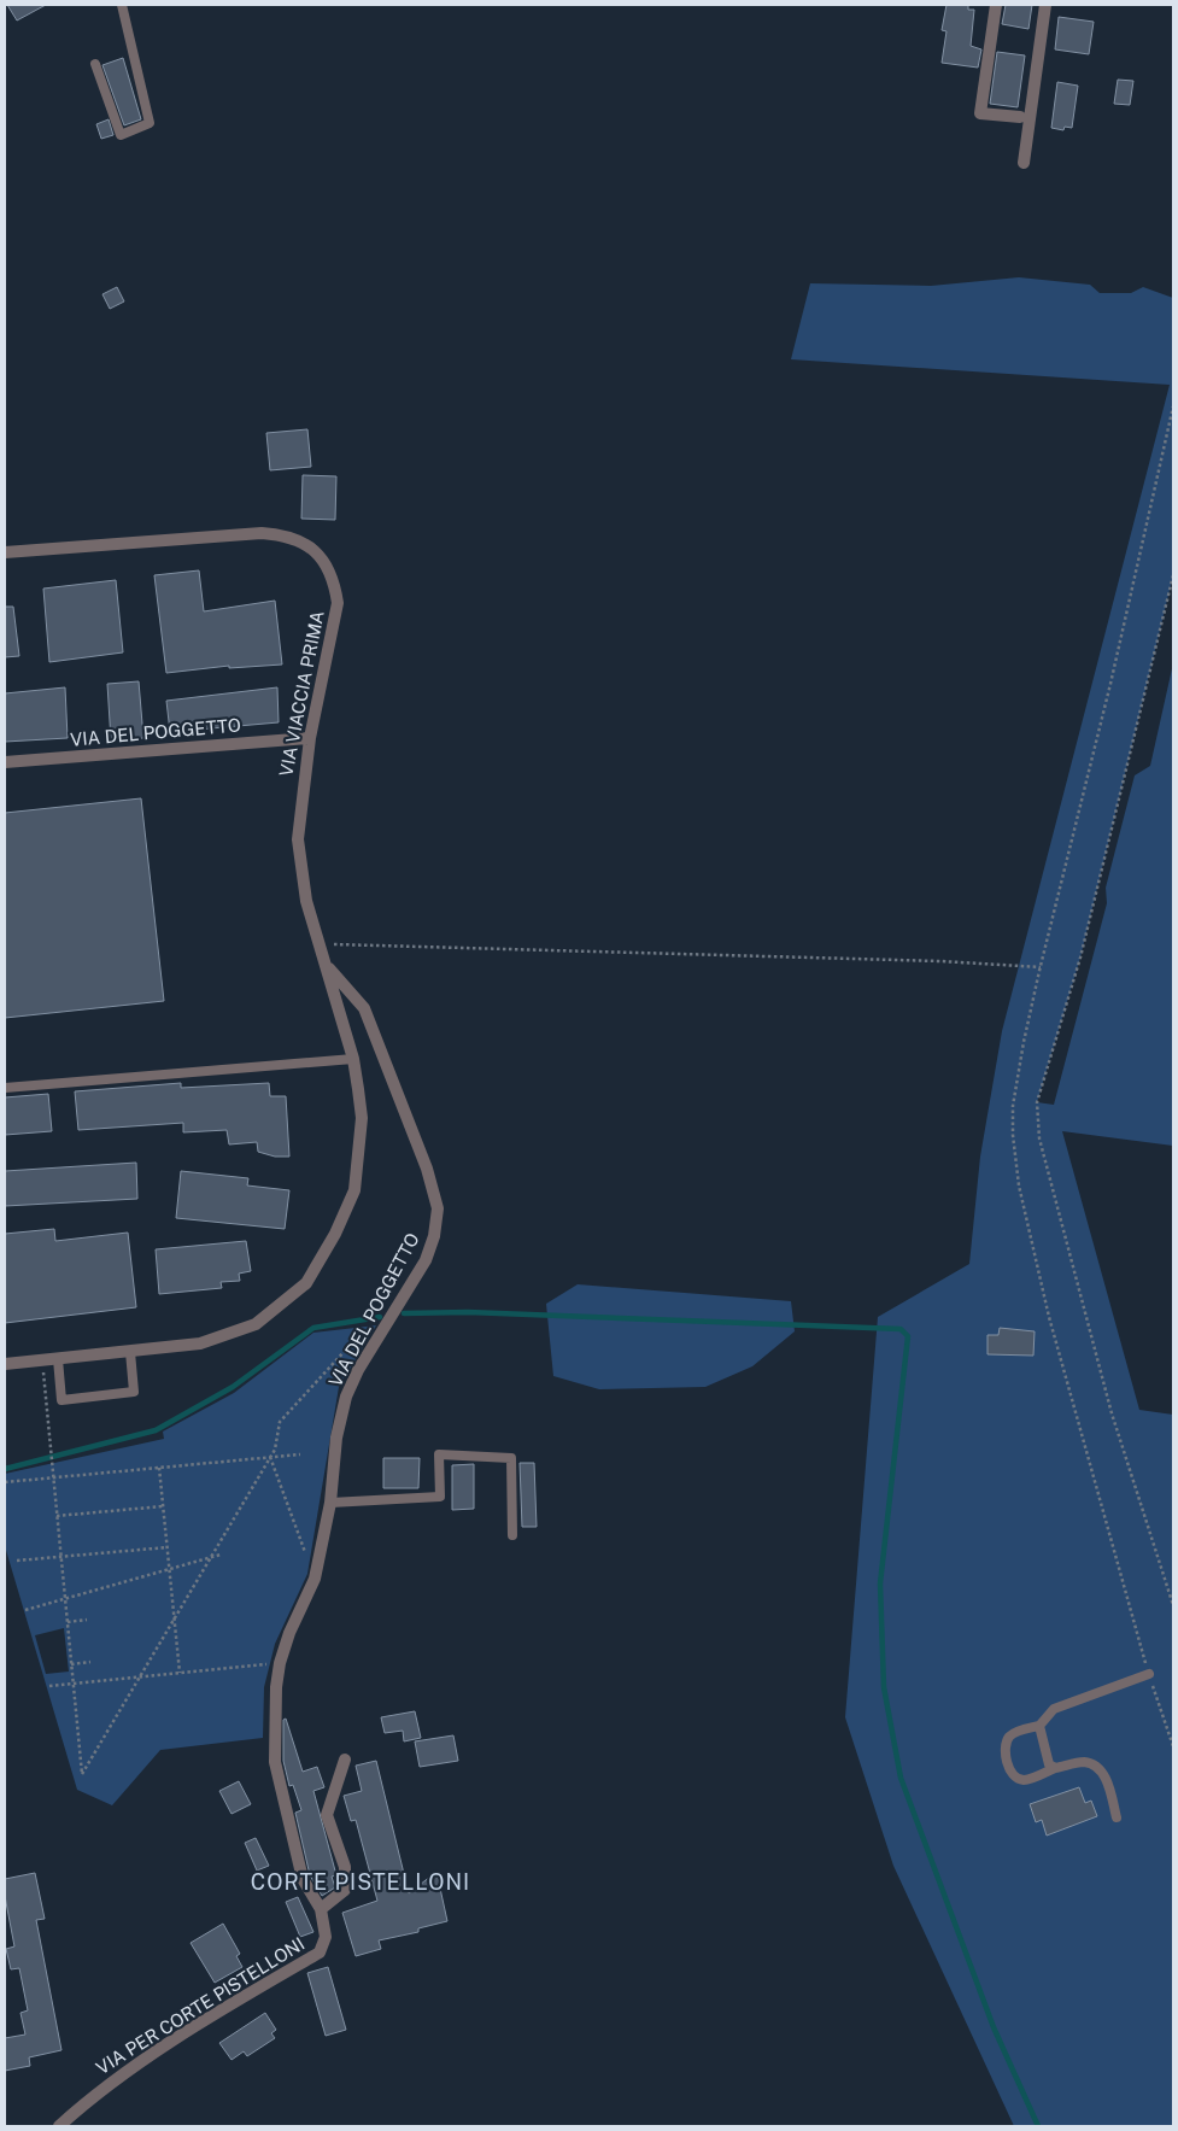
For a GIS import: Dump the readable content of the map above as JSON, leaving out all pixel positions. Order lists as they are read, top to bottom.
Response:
{
  "streets": {
    "street": ["VIA VIACCIA PRIMA", "VIA DEL POGGETTO", "VIA PER CORTE PISTELLONI"]
  },
  "crossings": [
    ["VIA VIACCIA PRIMA", "VIA DEL POGGETTO"],
    ["VIA DEL POGGETTO", "VIA PER CORTE PISTELLONI"]
  ],
  "districts": ["CORTE PISTELLONI"]
}
